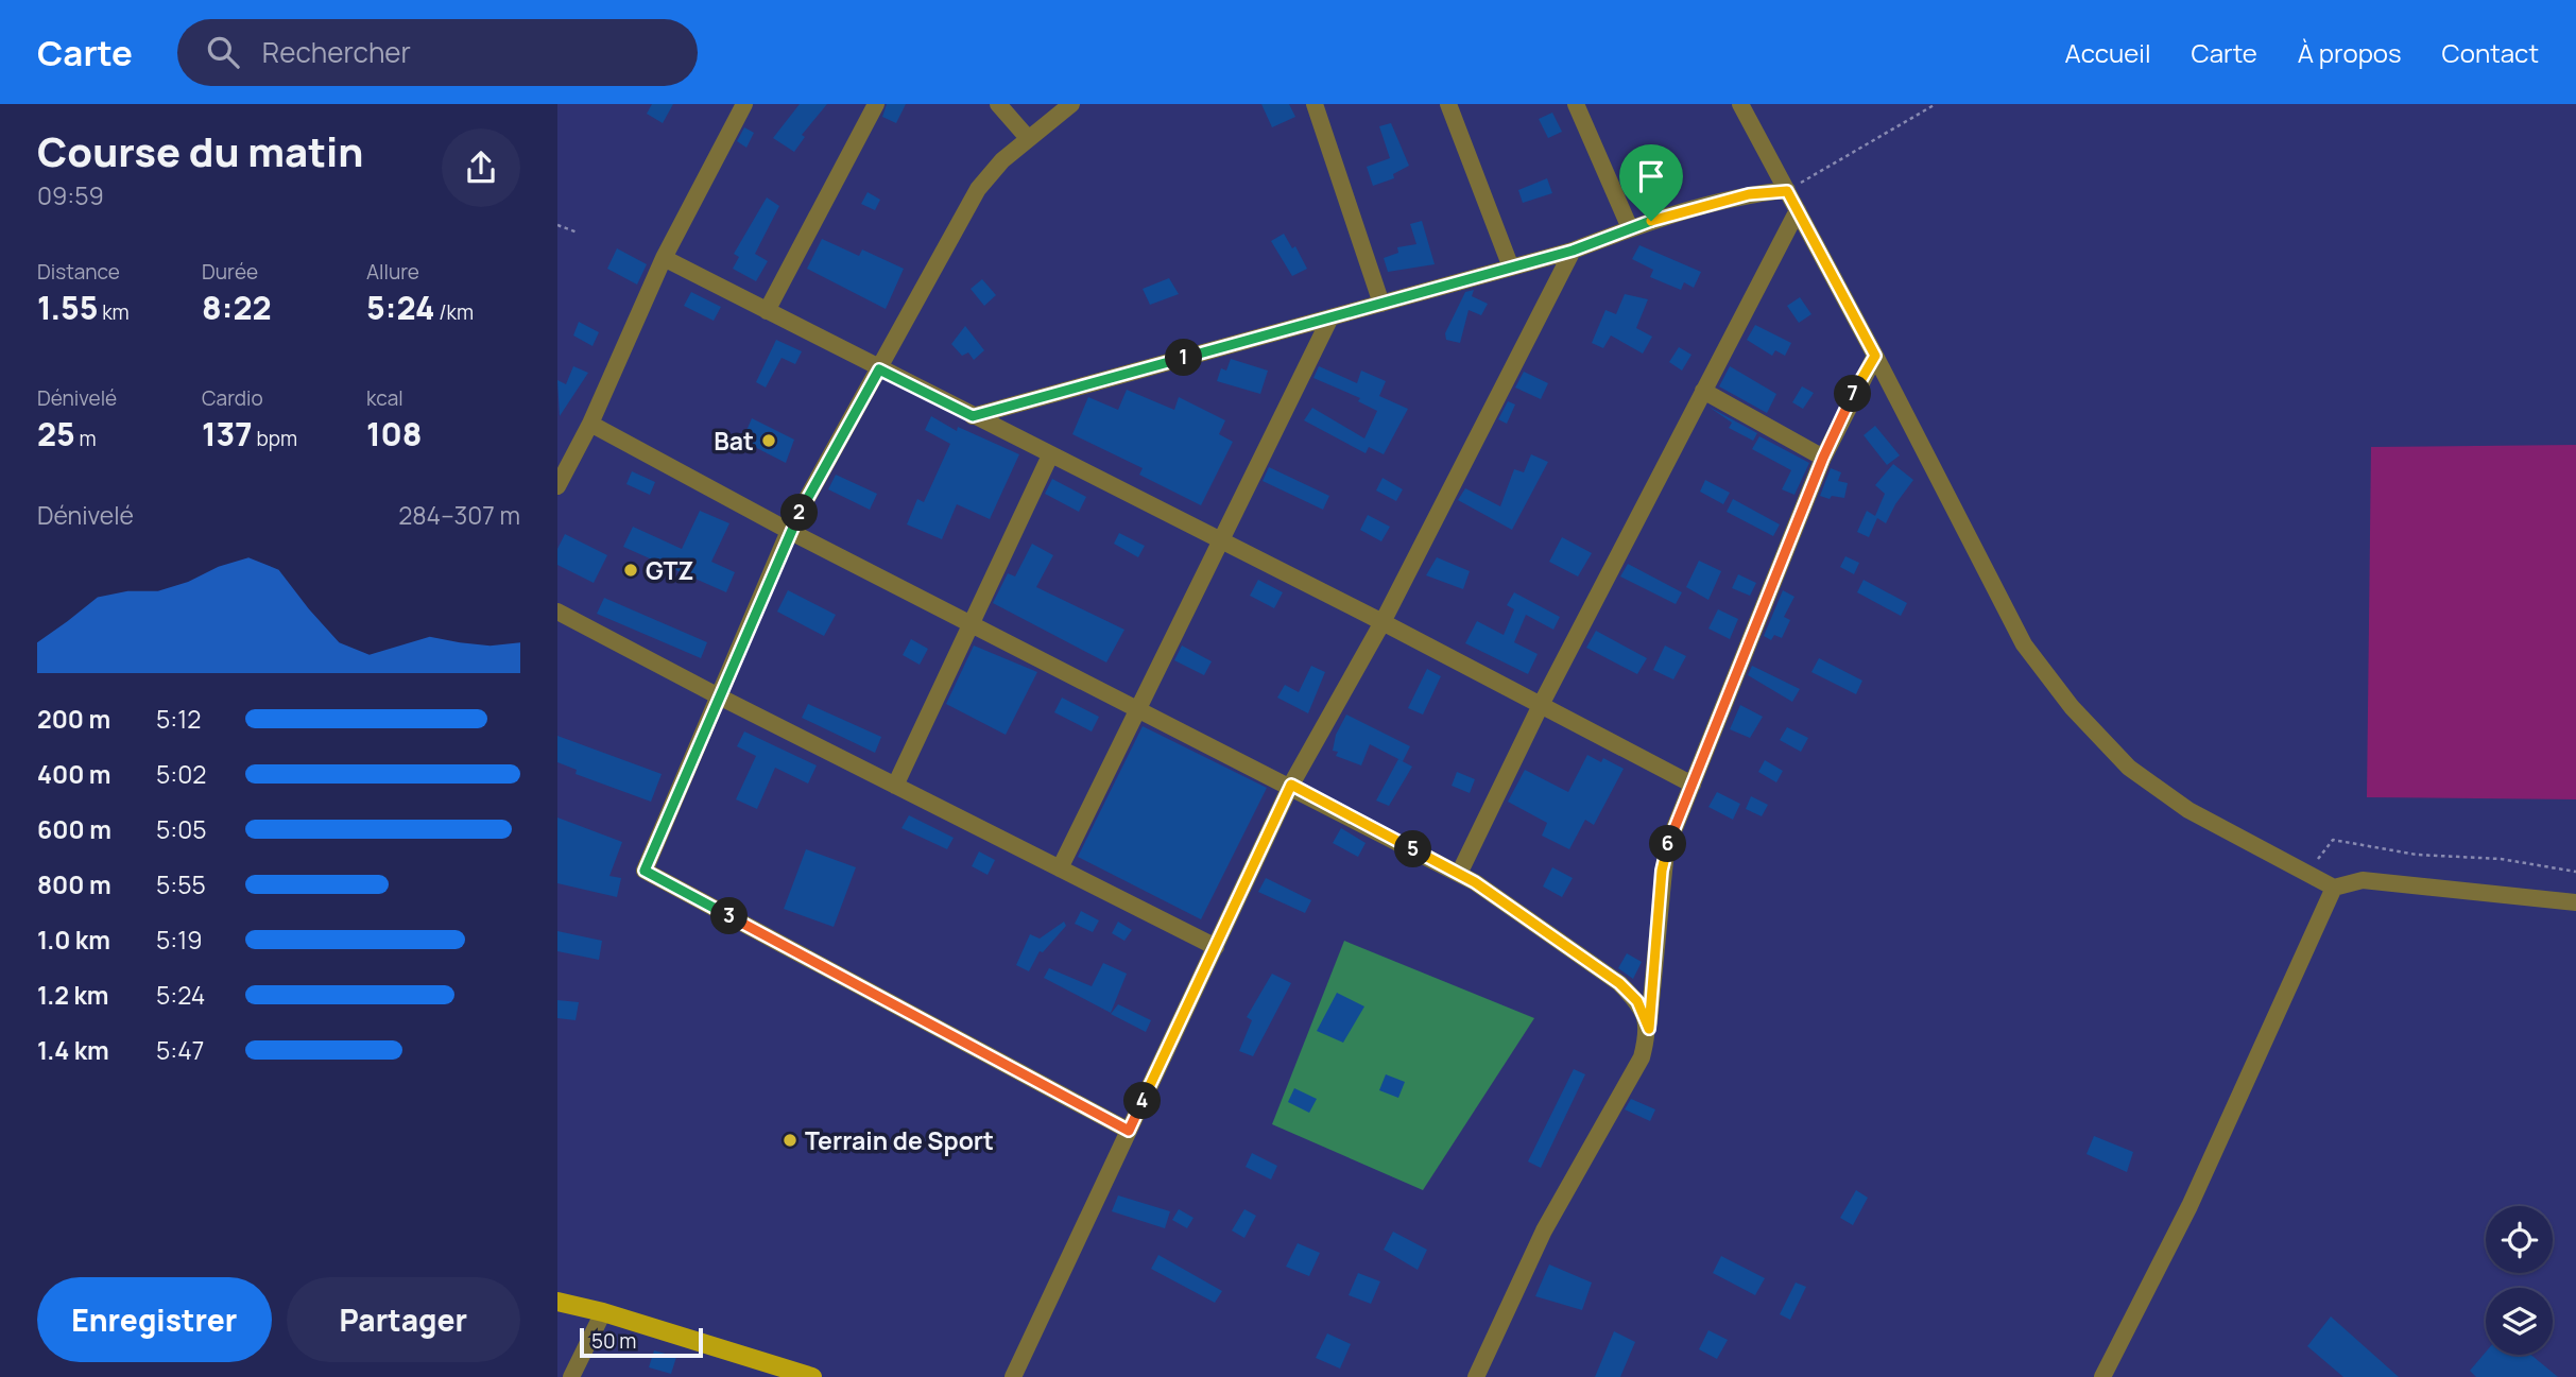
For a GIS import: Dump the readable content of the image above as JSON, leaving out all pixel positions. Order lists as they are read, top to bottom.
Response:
{
  "places": ["Bat", "GTZ", "Terrain de Sport"],
  "scale_bar": "50 m",
  "page": {
    "header": "Carte",
    "search": "Rechercher",
    "nav": [
      "Accueil",
      "Carte",
      "À propos",
      "Contact"
    ],
    "heading": ["Course du matin", "09:59"],
    "stats": [
      ["Distance", "1.55 km"],
      ["Durée", "8:22"],
      ["Allure", "5:24 /km"],
      ["Dénivelé", "25 m"],
      ["Cardio", "137 bpm"],
      ["kcal", "108"]
    ],
    "pins": [
      "1",
      "7",
      "2",
      "6",
      "5",
      "3",
      "4"
    ],
    "chart": ["Dénivelé", "284–307 m"],
    "list": [
      {
        "name": "200 m",
        "note": "5:12"
      },
      {
        "name": "400 m",
        "note": "5:02"
      },
      {
        "name": "600 m",
        "note": "5:05"
      },
      {
        "name": "800 m",
        "note": "5:55"
      },
      {
        "name": "1.0 km",
        "note": "5:19"
      },
      {
        "name": "1.2 km",
        "note": "5:24"
      },
      {
        "name": "1.4 km",
        "note": "5:47"
      }
    ],
    "buttons": ["Enregistrer", "Partager"],
    "scale": "50 m"
  }
}
